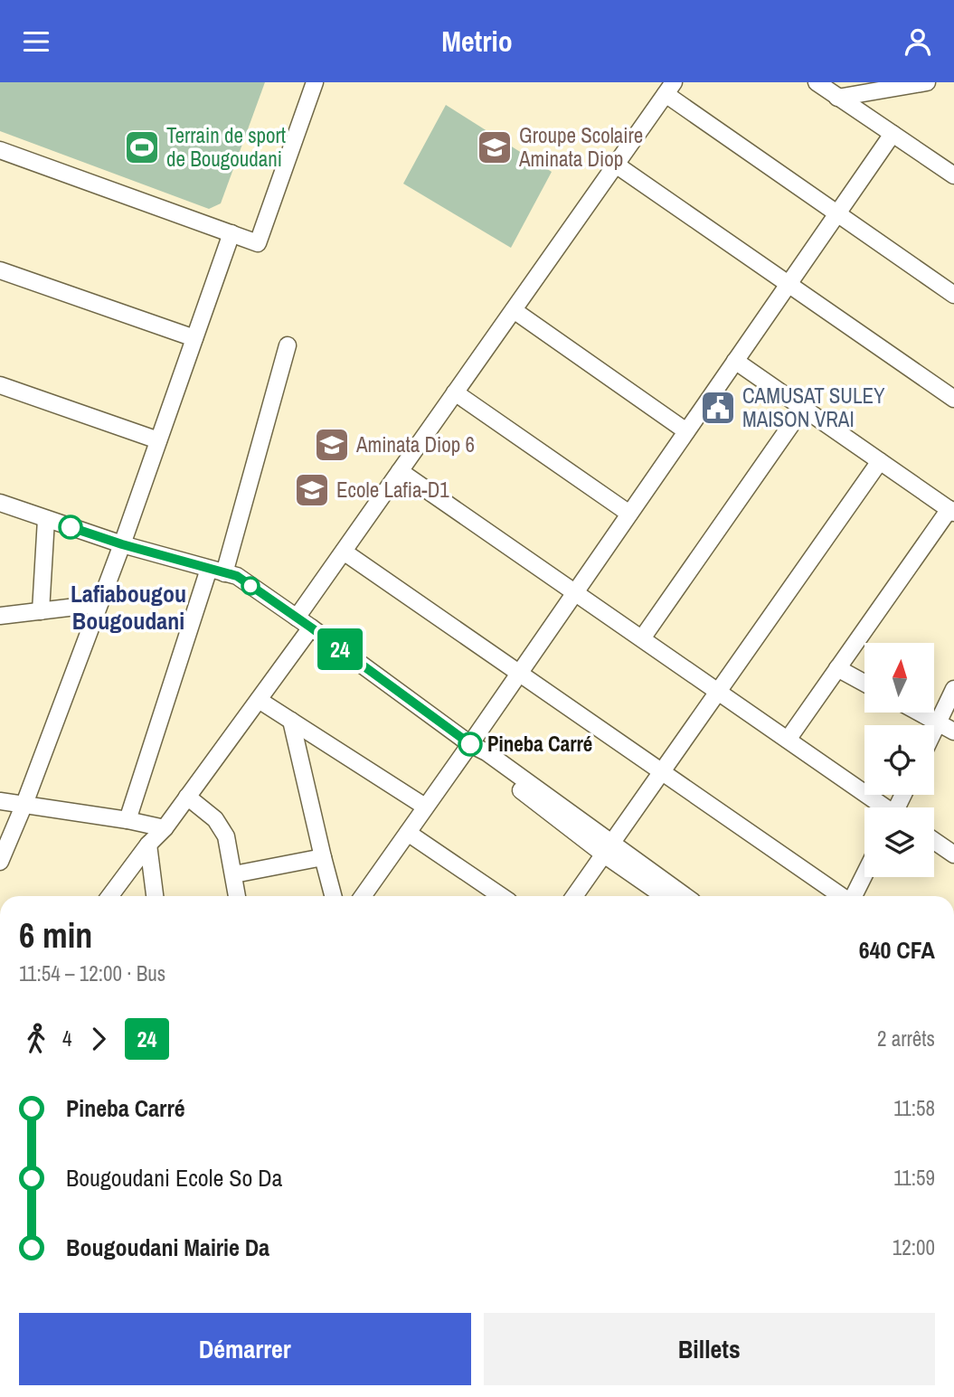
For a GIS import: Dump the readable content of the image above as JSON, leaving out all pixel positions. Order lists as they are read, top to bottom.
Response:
{
  "districts": ["Lafiabougou Bougoudani"],
  "places": {
    "sports": ["Terrain de sport de Bougoudani"],
    "school or university": ["Groupe Scolaire Aminata Diop", "Aminata Diop 6", "Ecole Lafia-D1"],
    "public building": ["CAMUSAT SULEY MAISON VRAI"],
    "other": ["Pineba Carré"]
  },
  "lines": ["bus line 24"],
  "north": "top",
  "page": {
    "header": "Metrio",
    "on_map": "24",
    "heading": ["6 min", "11:54 – 12:00 · Bus", "640 CFA"],
    "legs": ["4", "24", "2 arrêts"],
    "list": [
      {
        "name": "Pineba Carré",
        "value": "11:58"
      },
      {
        "name": "Bougoudani Ecole So Da",
        "value": "11:59"
      },
      {
        "name": "Bougoudani Mairie Da",
        "value": "12:00"
      }
    ],
    "buttons": ["Démarrer", "Billets"]
  }
}
